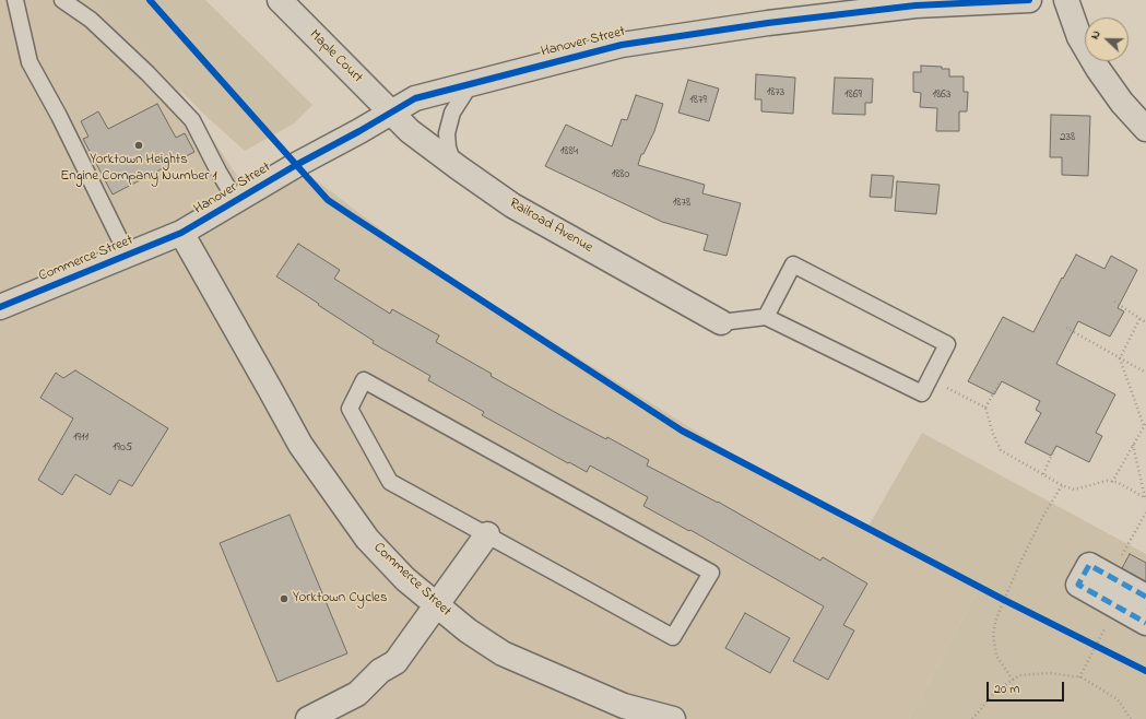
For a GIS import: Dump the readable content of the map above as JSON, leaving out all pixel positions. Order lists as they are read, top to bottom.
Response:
{
  "streets": {
    "street": [
      "Hanover Street",
      "Maple Court",
      "Railroad Avenue",
      "Commerce Street"
    ]
  },
  "crossings": [
    ["Hanover Street", "Maple Court"],
    ["Hanover Street", "Railroad Avenue"],
    ["Hanover Street", "Commerce Street"],
    ["Maple Court", "Railroad Avenue"]
  ],
  "places": ["Yorktown Heights Engine Company Number 1", "Yorktown Cycles"],
  "house_numbers": [
    "1873",
    "1869",
    "1863",
    "1879",
    "238",
    "1884",
    "1880",
    "1878",
    "1911",
    "1905"
  ],
  "scale_bar": "20 m",
  "north": "left"
}
